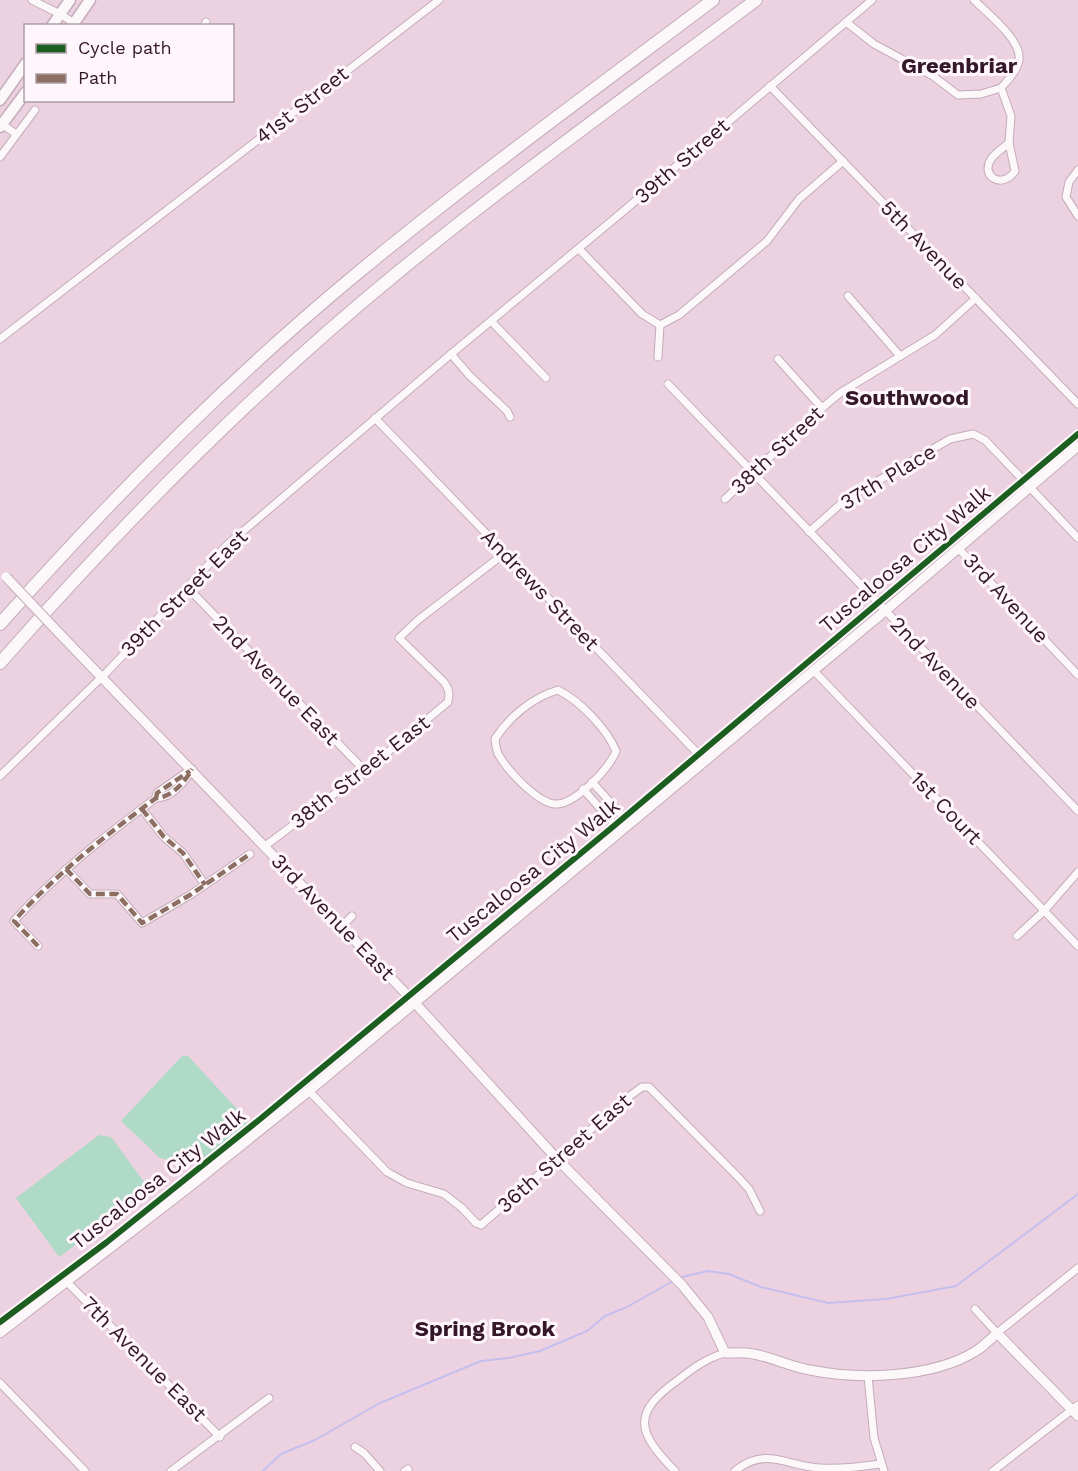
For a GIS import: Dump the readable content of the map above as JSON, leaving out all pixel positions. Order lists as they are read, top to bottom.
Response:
{
  "streets": {
    "street": [
      "41st Street",
      "39th Street",
      "5th Avenue",
      "38th Street",
      "37th Place",
      "Andrews Street",
      "39th Street East",
      "3rd Avenue",
      "2nd Avenue",
      "2nd Avenue East",
      "38th Street East",
      "1st Court",
      "3rd Avenue East",
      "36th Street East",
      "7th Avenue East"
    ],
    "cycle path": ["Tuscaloosa City Walk"]
  },
  "crossings": [
    ["39th Street", "5th Avenue"],
    ["39th Street", "Andrews Street"],
    ["39th Street", "39th Street East"],
    ["5th Avenue", "38th Street"],
    ["38th Street", "2nd Avenue"],
    ["37th Place", "2nd Avenue"],
    ["Andrews Street", "39th Street East"],
    ["Andrews Street", "38th Street East"],
    ["39th Street East", "2nd Avenue East"],
    ["39th Street East", "3rd Avenue East"],
    ["2nd Avenue East", "38th Street East"],
    ["38th Street East", "3rd Avenue East"],
    ["3rd Avenue East", "36th Street East"]
  ],
  "districts": ["Greenbriar", "Southwood", "Spring Brook"],
  "legend": ["Cycle path", "Path"]
}
